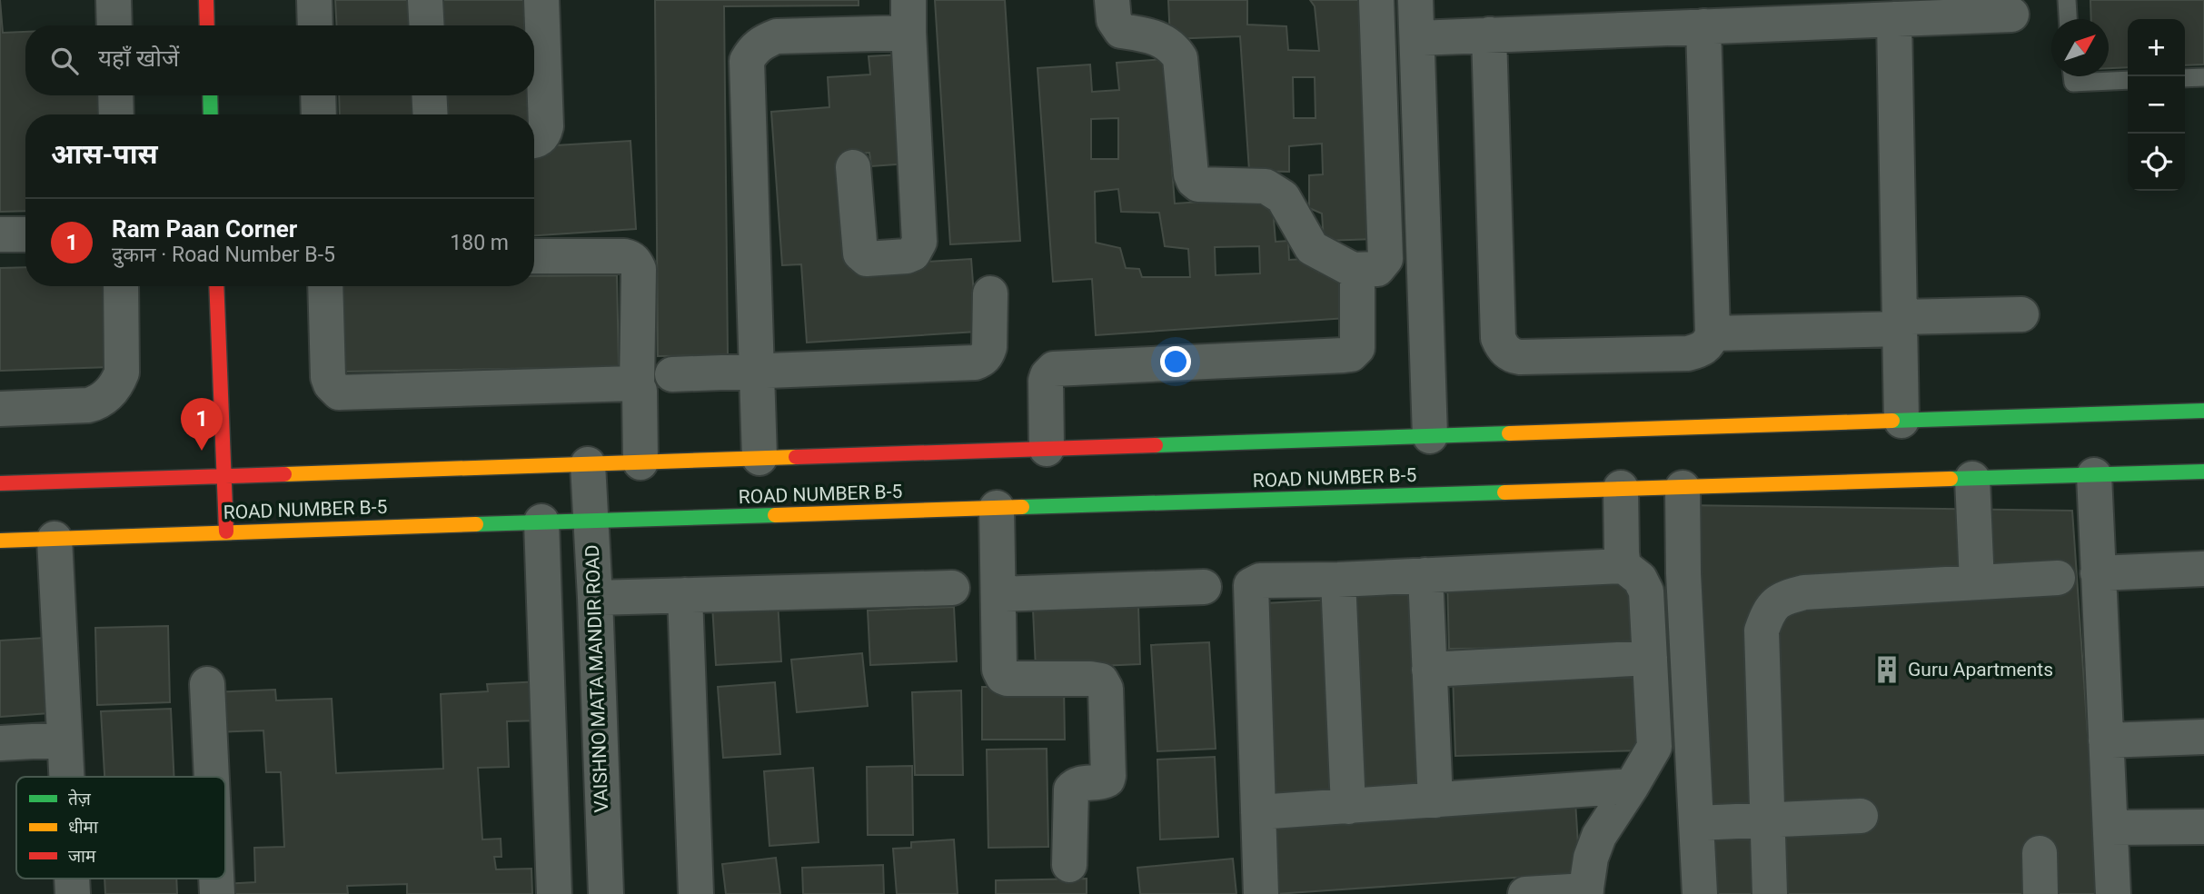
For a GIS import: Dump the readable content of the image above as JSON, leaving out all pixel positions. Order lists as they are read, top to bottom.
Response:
{
  "streets": {
    "street": ["ROAD NUMBER B-5", "VAISHNO MATA MANDIR ROAD"]
  },
  "crossings": [
    ["ROAD NUMBER B-5", "VAISHNO MATA MANDIR ROAD"]
  ],
  "places": {
    "building": ["Guru Apartments"]
  },
  "legend": ["तेज़", "धीमा", "जाम"],
  "north": "top right",
  "page": {
    "map_buttons": ["+", "−"],
    "search": "यहाँ खोजें",
    "heading": "आस-पास",
    "list": [
      {
        "mark": "1",
        "name": "Ram Paan Corner",
        "note": "दुकान · Road Number B-5",
        "value": "180 m"
      }
    ],
    "pins": "1"
  }
}
